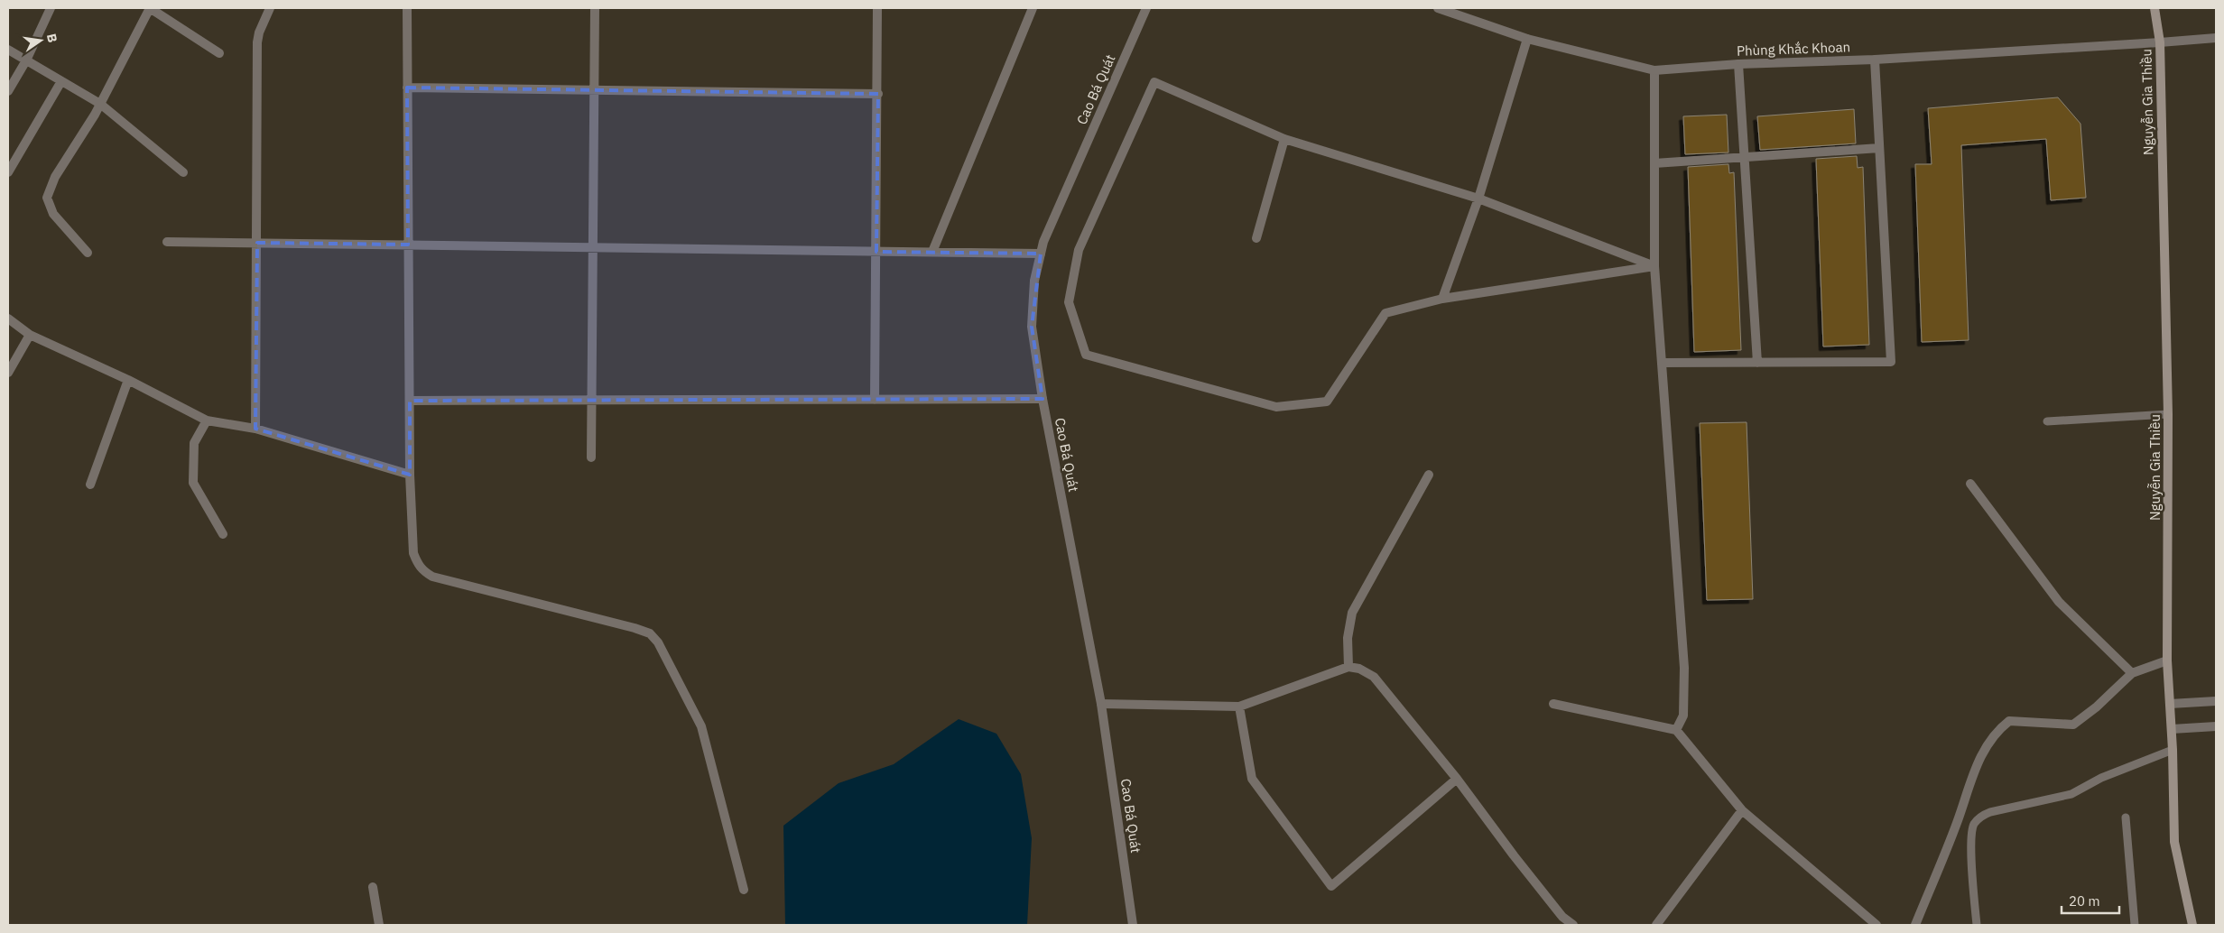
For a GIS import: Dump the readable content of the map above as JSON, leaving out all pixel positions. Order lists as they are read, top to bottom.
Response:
{
  "streets": {
    "main road": ["Nguyễn Gia Thiều"],
    "street": ["Phùng Khắc Khoan", "Cao Bá Quát"]
  },
  "crossings": [
    ["Phùng Khắc Khoan", "Nguyễn Gia Thiều"]
  ],
  "scale_bar": "20 m",
  "north": "right"
}
